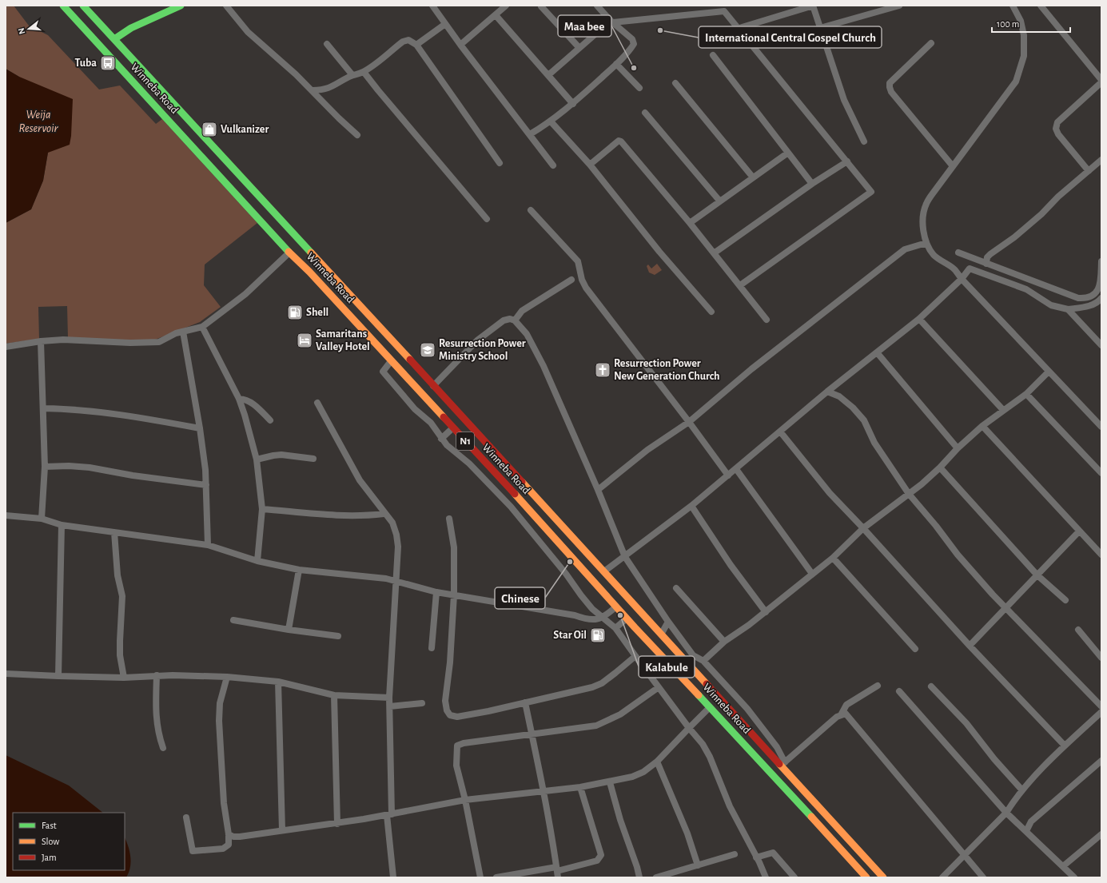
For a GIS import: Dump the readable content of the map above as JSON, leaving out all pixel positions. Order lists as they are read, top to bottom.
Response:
{
  "streets": {
    "main road": ["Winneba Road", "N1"]
  },
  "water": ["Weija Reservoir"],
  "places": {
    "other": [
      "International Central Gospel Church",
      "Maa bee",
      "Chinese",
      "Kalabule"
    ],
    "bus stop": ["Tuba"],
    "shop": ["Vulkanizer"],
    "fuel station": ["Shell", "Star Oil"],
    "hotel": ["Samaritans Valley Hotel"],
    "school or university": ["Resurrection Power Ministry School"],
    "church": ["Resurrection Power New Generation Church"]
  },
  "legend": ["Fast", "Slow", "Jam"],
  "scale_bar": "100 m",
  "north": "left"
}
